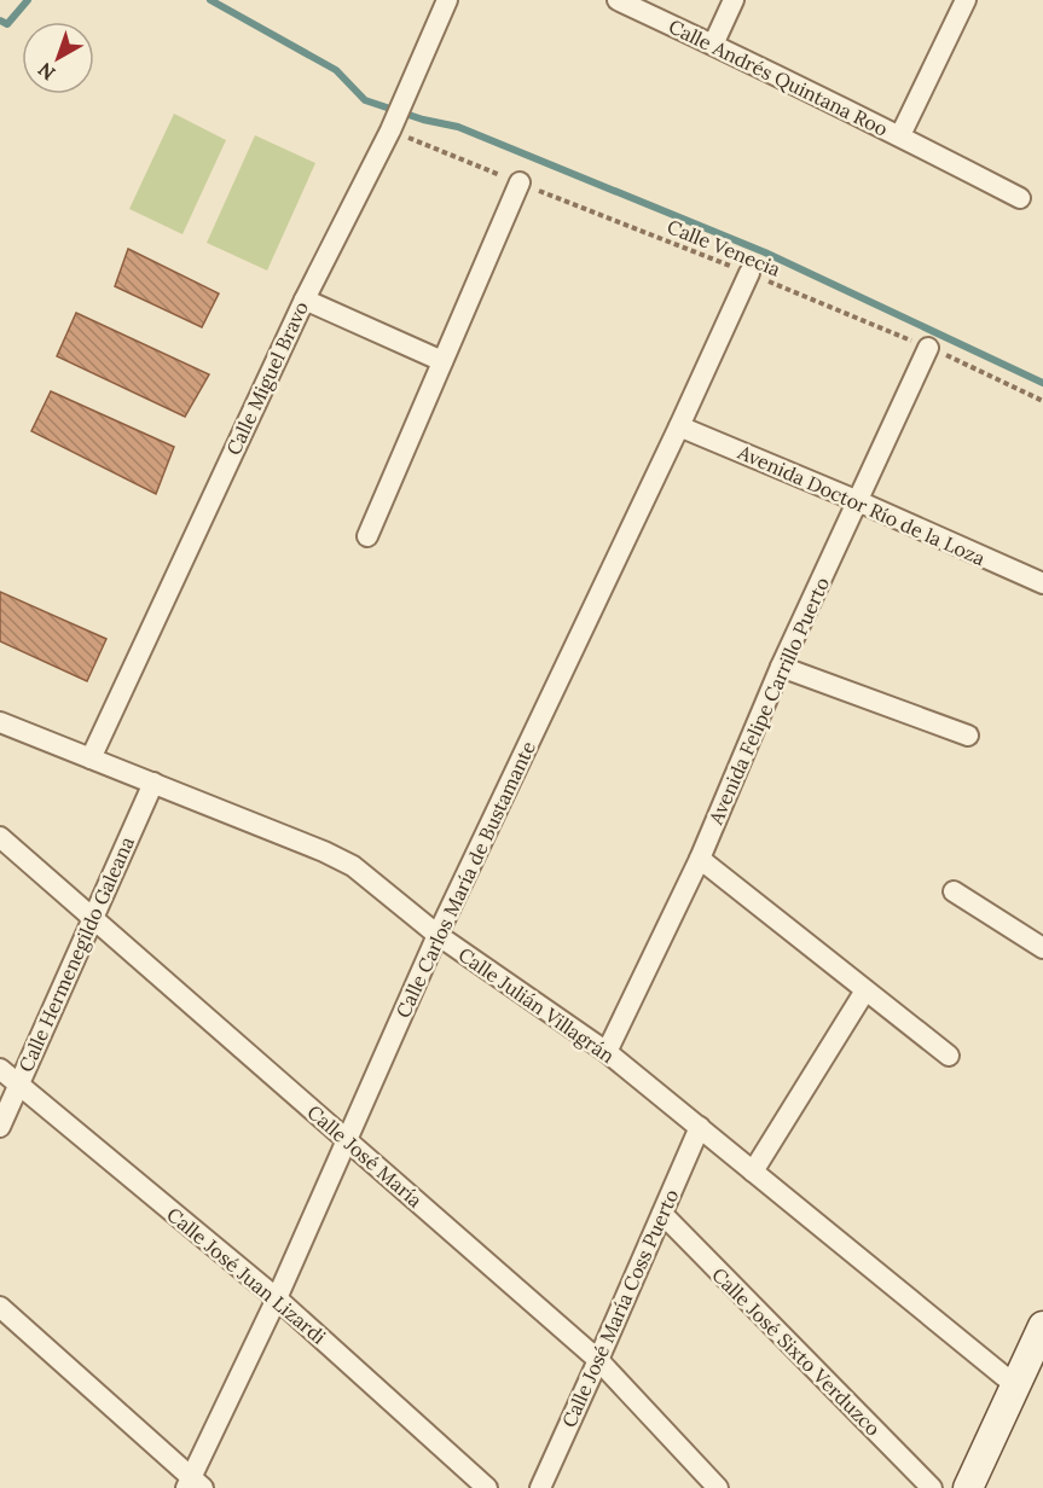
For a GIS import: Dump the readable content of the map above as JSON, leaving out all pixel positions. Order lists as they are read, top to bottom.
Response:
{
  "streets": {
    "street": [
      "Calle Andrés Quintana Roo",
      "Calle Miguel Bravo",
      "Avenida Doctor Río de la Loza",
      "Avenida Felipe Carrillo Puerto",
      "Calle Carlos María de Bustamante",
      "Calle Hermenegildo Galeana",
      "Calle Julián Villagrán",
      "Calle José María",
      "Calle José Juan Lizardi",
      "Calle José María Coss Puerto",
      "Calle José Sixto Verduzco"
    ],
    "path": ["Calle Venecia"]
  },
  "crossings": [
    ["Calle Venecia", "Calle Miguel Bravo"],
    ["Calle Venecia", "Avenida Felipe Carrillo Puerto"],
    ["Calle Venecia", "Calle Carlos María de Bustamante"],
    ["Calle Miguel Bravo", "Calle Julián Villagrán"],
    ["Avenida Doctor Río de la Loza", "Avenida Felipe Carrillo Puerto"],
    ["Avenida Doctor Río de la Loza", "Calle Carlos María de Bustamante"],
    ["Avenida Felipe Carrillo Puerto", "Calle Julián Villagrán"],
    ["Calle Carlos María de Bustamante", "Calle Julián Villagrán"],
    ["Calle Carlos María de Bustamante", "Calle José María"],
    ["Calle Carlos María de Bustamante", "Calle José Juan Lizardi"],
    ["Calle Hermenegildo Galeana", "Calle Julián Villagrán"],
    ["Calle Hermenegildo Galeana", "Calle José María"],
    ["Calle Hermenegildo Galeana", "Calle José Juan Lizardi"],
    ["Calle Julián Villagrán", "Calle José María Coss Puerto"],
    ["Calle José María", "Calle José María Coss Puerto"],
    ["Calle José María Coss Puerto", "Calle José Sixto Verduzco"]
  ],
  "north": "bottom left"
}
